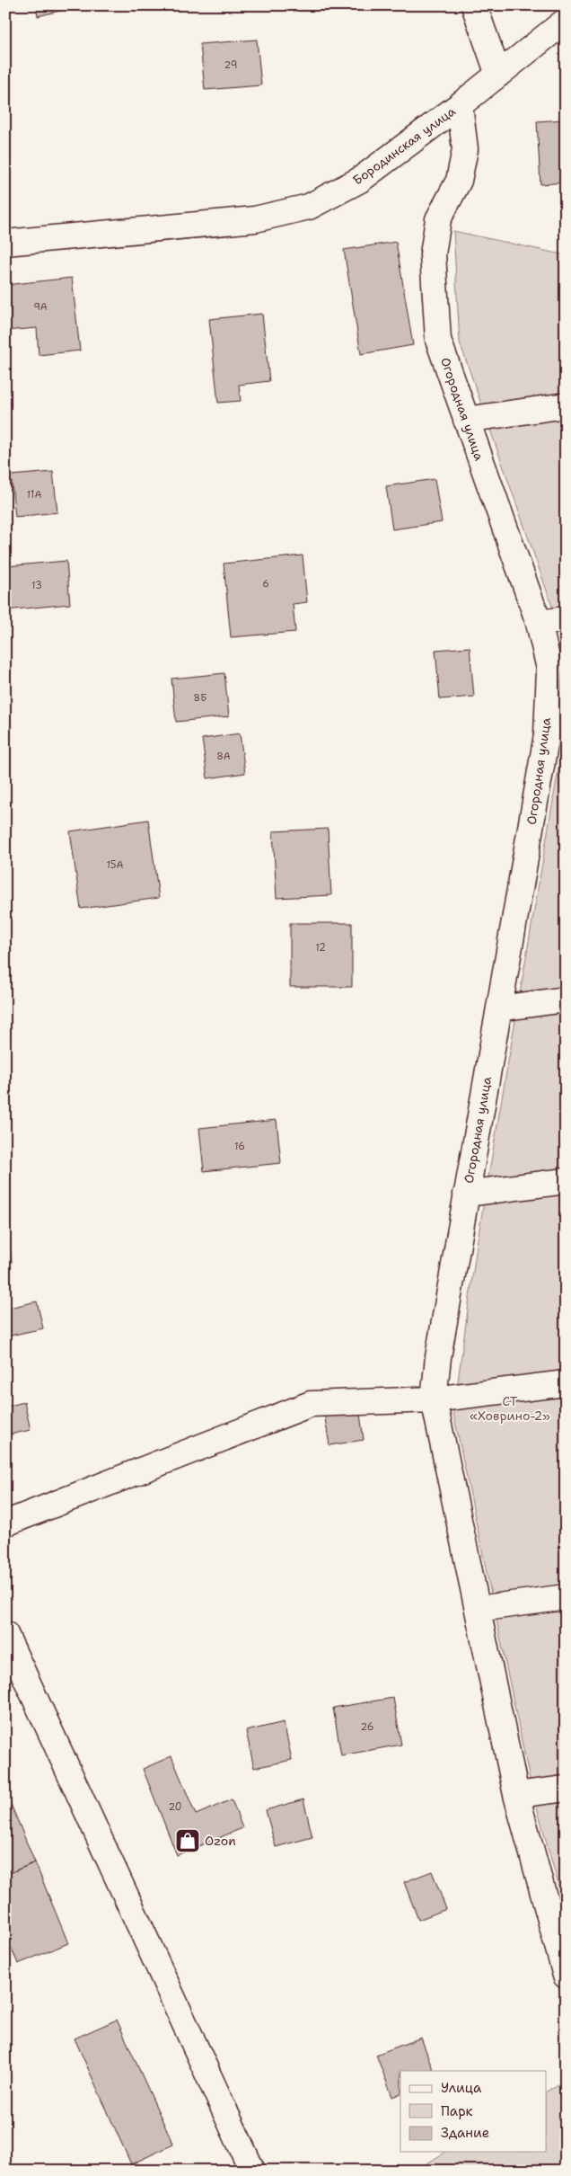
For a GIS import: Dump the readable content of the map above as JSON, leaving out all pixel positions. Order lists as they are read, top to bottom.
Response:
{
  "streets": {
    "street": ["Бородинская улица", "Огородная улица"]
  },
  "crossings": [
    ["Бородинская улица", "Огородная улица"]
  ],
  "parks": ["СТ «Ховрино-2»"],
  "places": {
    "shop": ["Ozon"]
  },
  "house_numbers": [
    "29",
    "9А",
    "11А",
    "6",
    "13",
    "8Б",
    "8А",
    "15А",
    "12",
    "16",
    "26",
    "20"
  ],
  "legend": ["Улица", "Парк", "Здание"]
}
